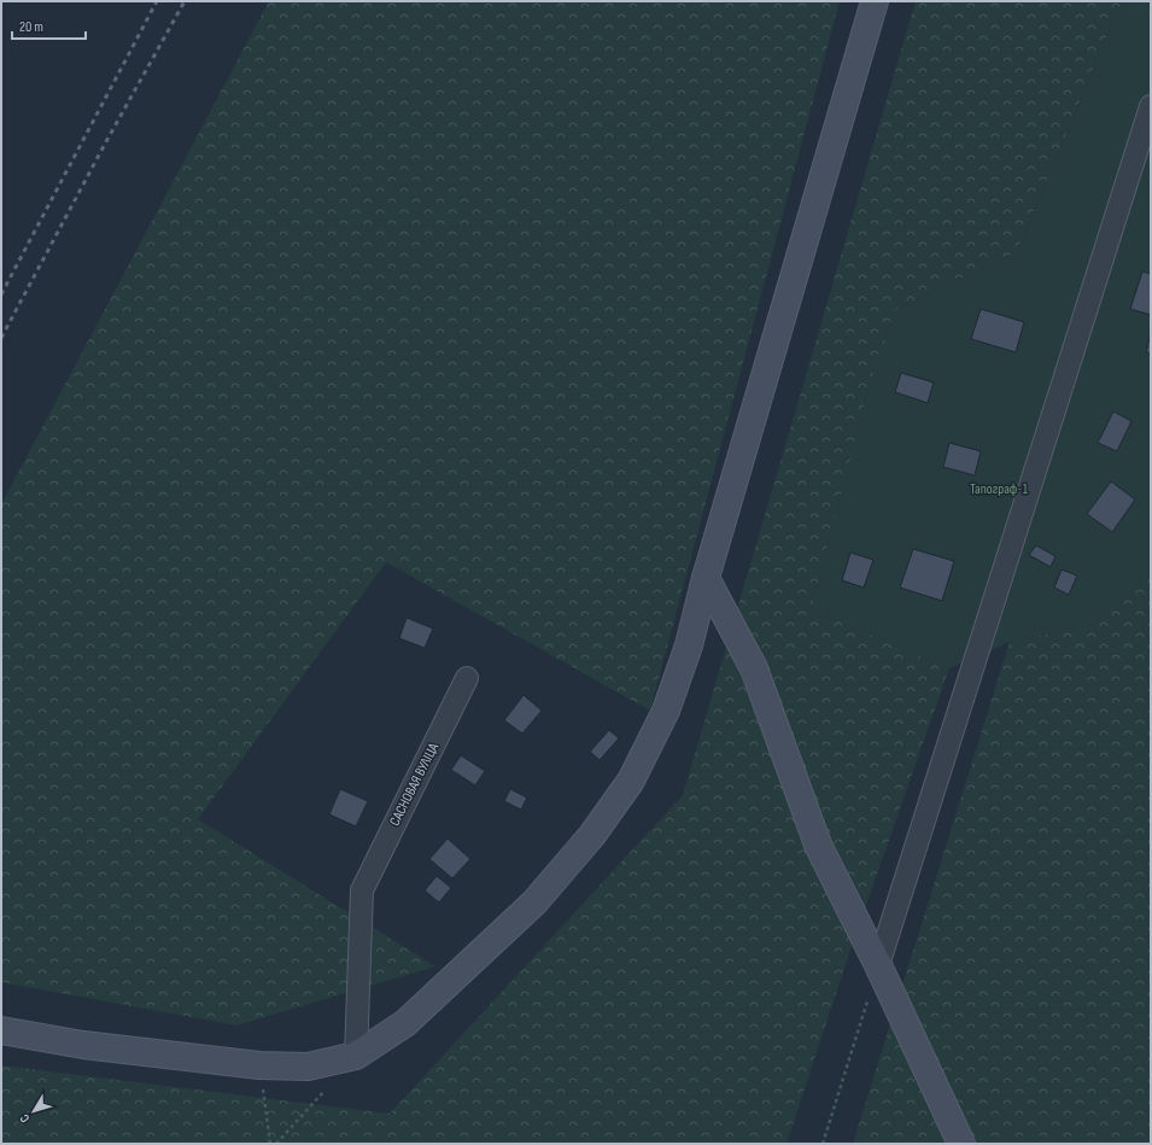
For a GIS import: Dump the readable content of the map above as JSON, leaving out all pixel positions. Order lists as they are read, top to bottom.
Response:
{
  "streets": {
    "street": ["САСНОВАЯ ВУЛІЦА"]
  },
  "parks": ["Тапограф-1"],
  "scale_bar": "20 m",
  "north": "bottom left"
}
